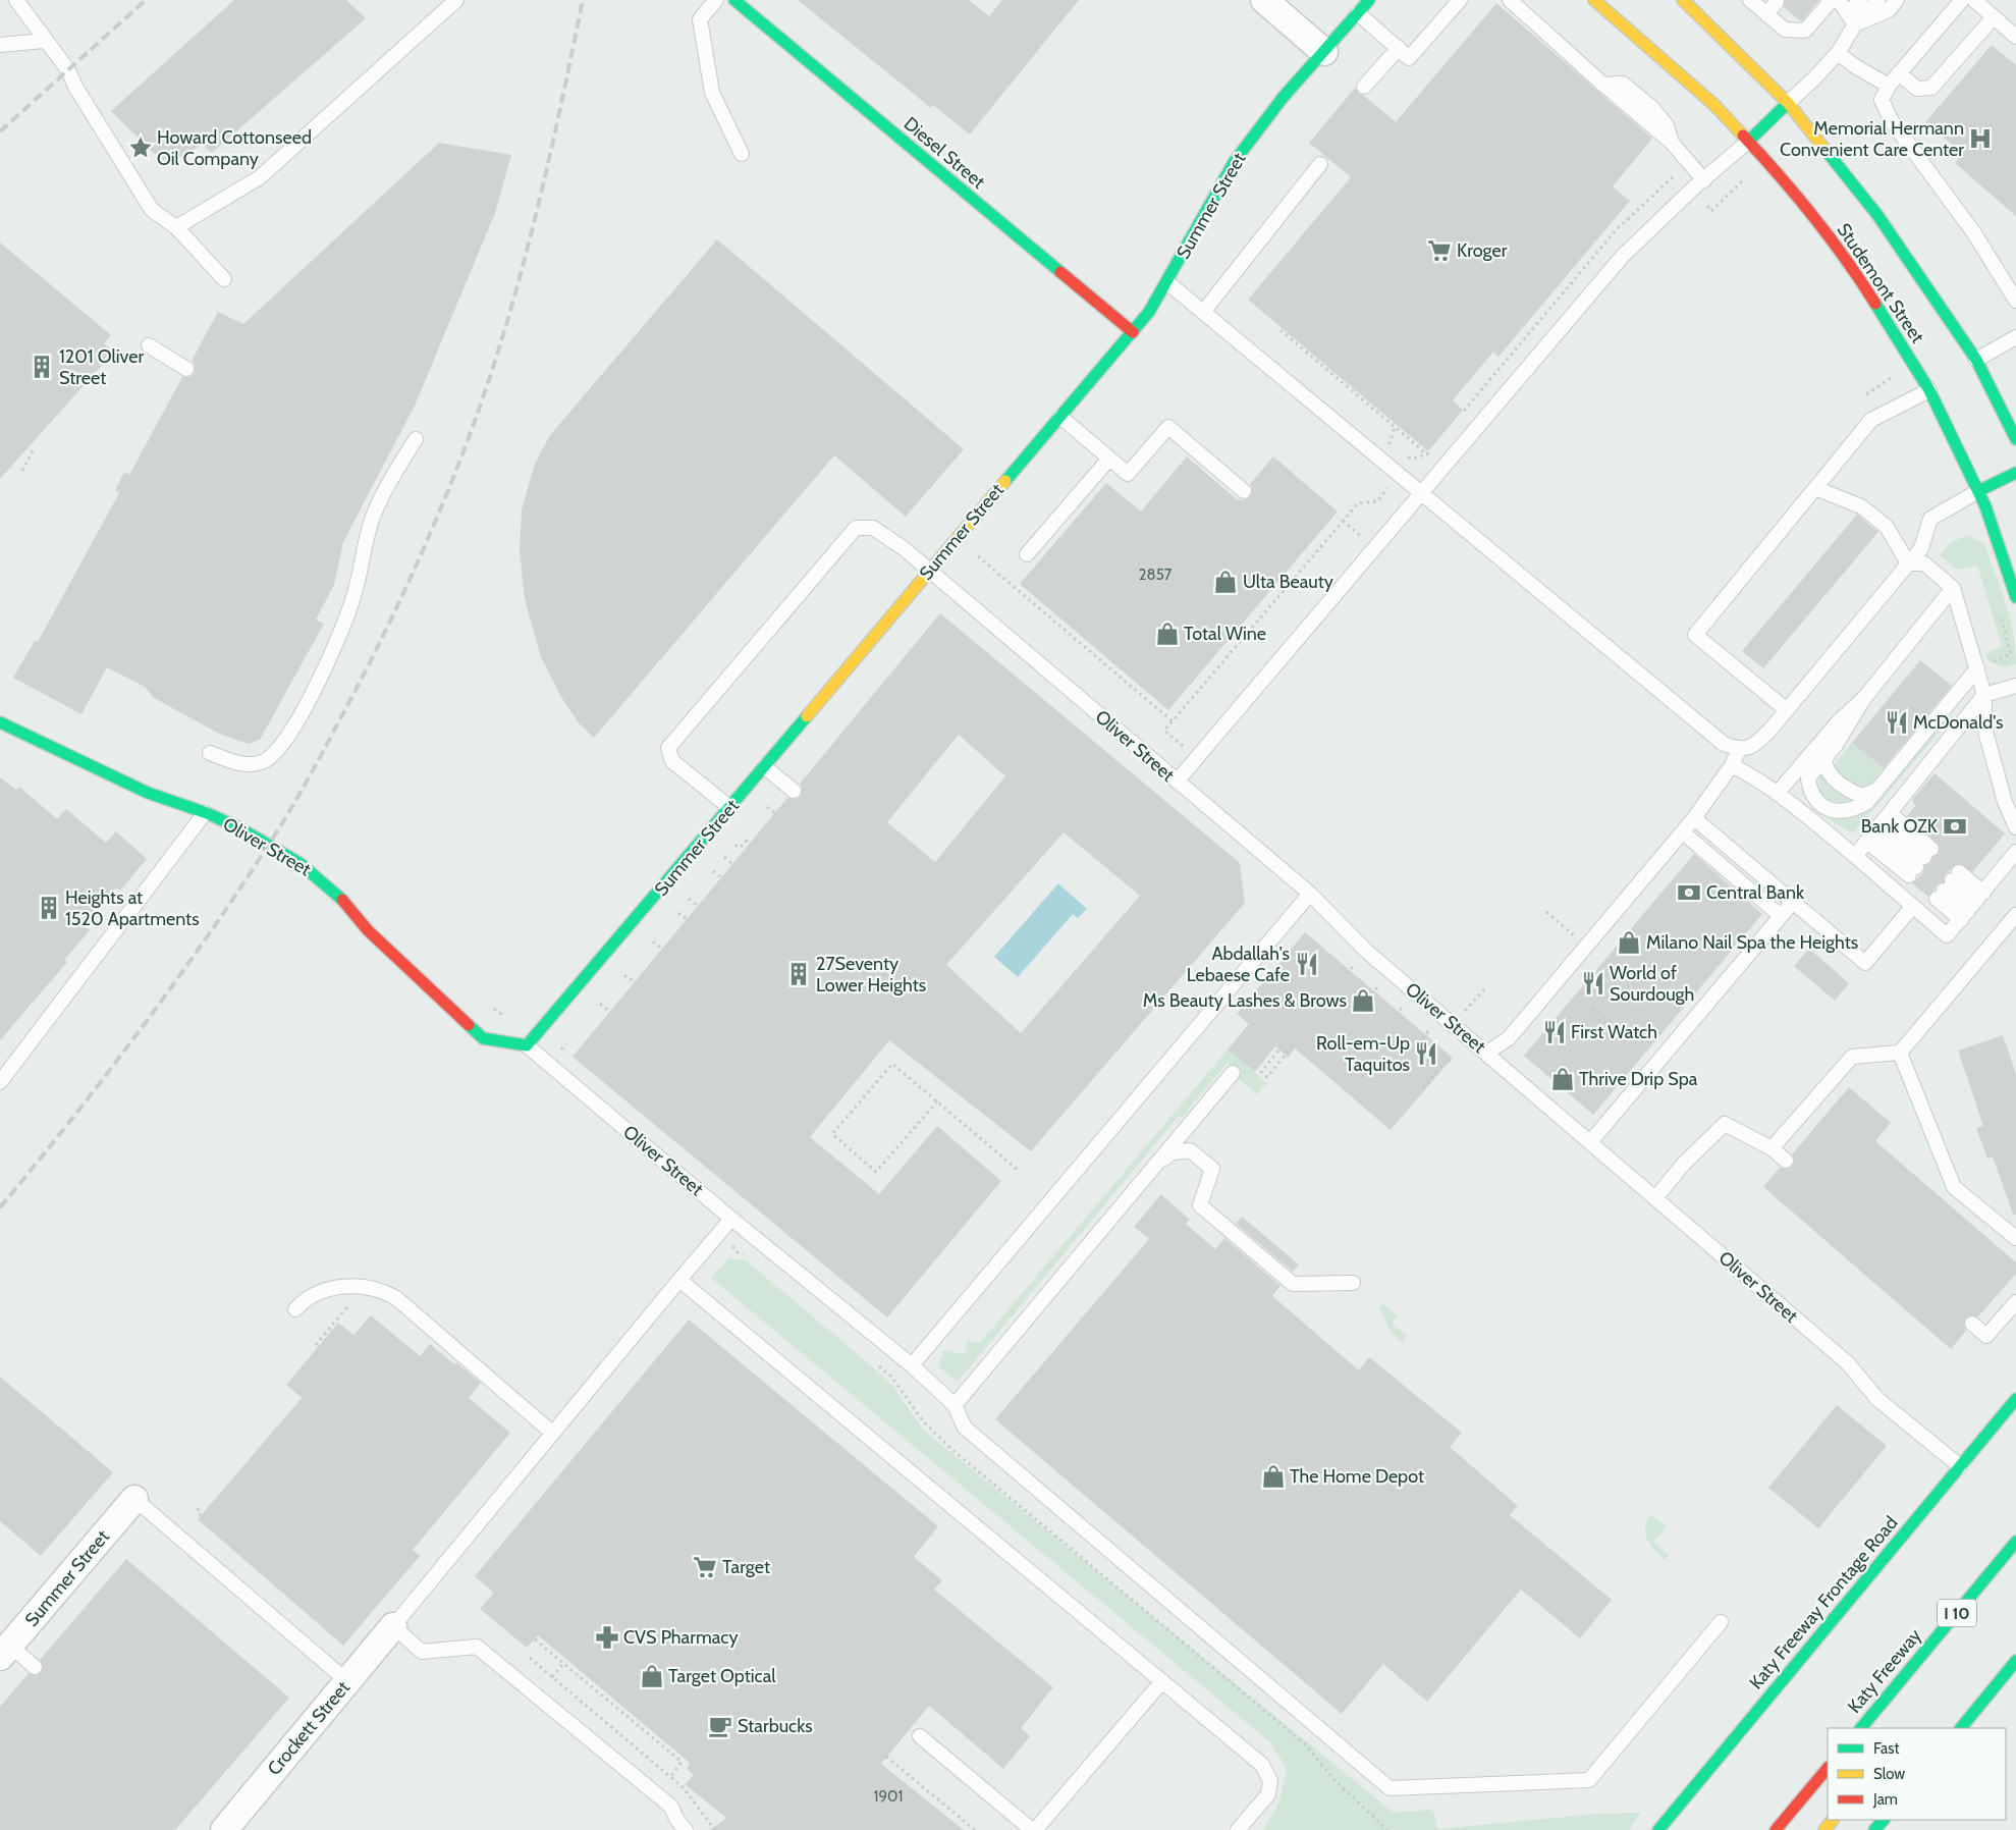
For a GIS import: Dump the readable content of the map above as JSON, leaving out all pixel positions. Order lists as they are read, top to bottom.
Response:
{
  "streets": {
    "main road": [
      "Diesel Street",
      "Summer Street",
      "Studemont Street",
      "Oliver Street",
      "Katy Freeway Frontage Road",
      "I 10",
      "Katy Freeway"
    ],
    "street": ["Crockett Street"]
  },
  "crossings": [
    ["Diesel Street", "Summer Street"],
    ["Summer Street", "Oliver Street"],
    ["Oliver Street", "Katy Freeway Frontage Road"]
  ],
  "places": {
    "hospital": ["Memorial Hermann Convenient Care Center"],
    "place": ["Howard Cottonseed Oil Company"],
    "supermarket": ["Kroger", "Target"],
    "building": ["1201 Oliver Street", "Heights at 1520 Apartments", "27Seventy Lower Heights"],
    "shop": [
      "Ulta Beauty",
      "Total Wine",
      "Milano Nail Spa the Heights",
      "Ms Beauty Lashes & Brows",
      "Thrive Drip Spa",
      "The Home Depot",
      "Target Optical"
    ],
    "restaurant": [
      "McDonald's",
      "Abdallah's Lebaese Cafe",
      "World of Sourdough",
      "First Watch",
      "Roll-em-Up Taquitos"
    ],
    "bank": ["Bank OZK", "Central Bank"],
    "pharmacy": ["CVS Pharmacy"],
    "cafe": ["Starbucks"]
  },
  "house_numbers": ["2857", "1901"],
  "legend": ["Fast", "Slow", "Jam"]
}
